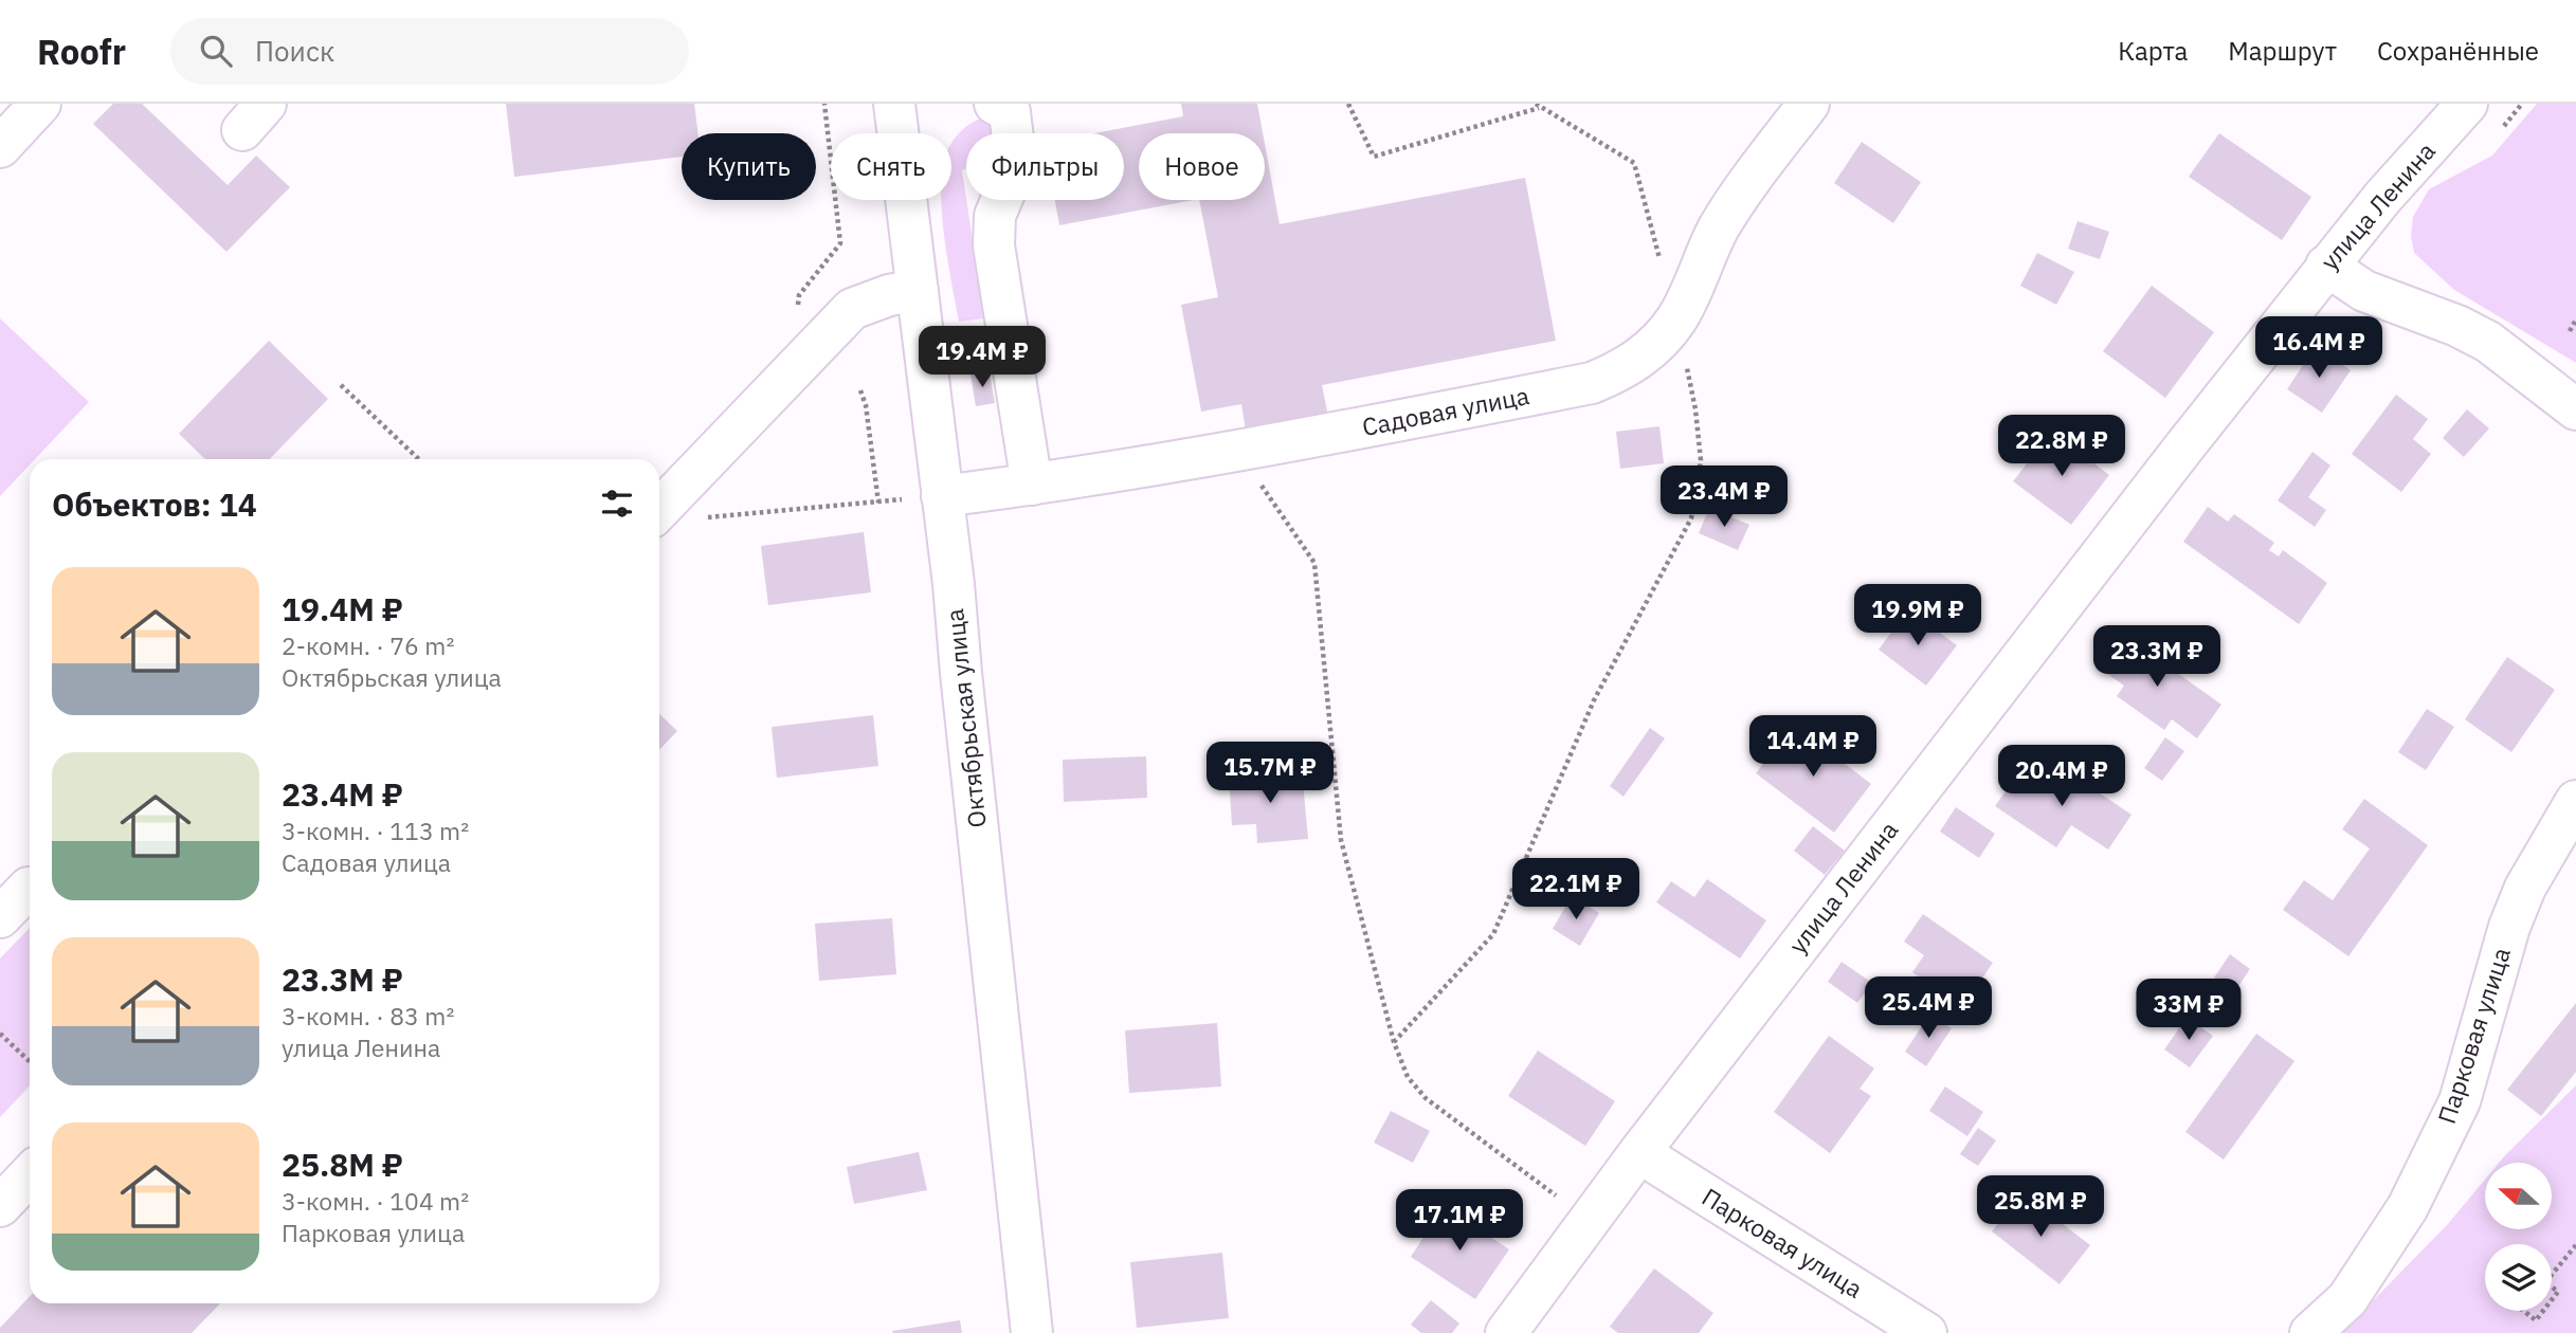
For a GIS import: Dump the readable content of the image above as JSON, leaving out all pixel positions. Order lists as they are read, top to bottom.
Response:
{
  "streets": {
    "street": [
      "улица Ленина",
      "Садовая улица",
      "Октябрьская улица",
      "Парковая улица"
    ]
  },
  "crossings": [
    ["улица Ленина", "Парковая улица"],
    ["Садовая улица", "Октябрьская улица"]
  ],
  "north": "left",
  "page": {
    "header": "Roofr",
    "search": "Поиск",
    "nav": ["Карта", "Маршрут", "Сохранённые"],
    "chip": [
      "Купить",
      "Снять",
      "Фильтры",
      "Новое"
    ],
    "price": [
      "16.4M ₽",
      "19.4M ₽",
      "22.8M ₽",
      "23.4M ₽",
      "19.9M ₽",
      "23.3M ₽",
      "14.4M ₽",
      "15.7M ₽",
      "20.4M ₽",
      "22.1M ₽",
      "25.4M ₽",
      "33M ₽",
      "25.8M ₽",
      "17.1M ₽"
    ],
    "heading": "Объектов: 14",
    "list": [
      {
        "name": "19.4M ₽",
        "note": "2-комн. · 76 m² · Октябрьская улица"
      },
      {
        "name": "23.4M ₽",
        "note": "3-комн. · 113 m² · Садовая улица"
      },
      {
        "name": "23.3M ₽",
        "note": "3-комн. · 83 m² · улица Ленина"
      },
      {
        "name": "25.8M ₽",
        "note": "3-комн. · 104 m² · Парковая улица"
      }
    ]
  }
}
